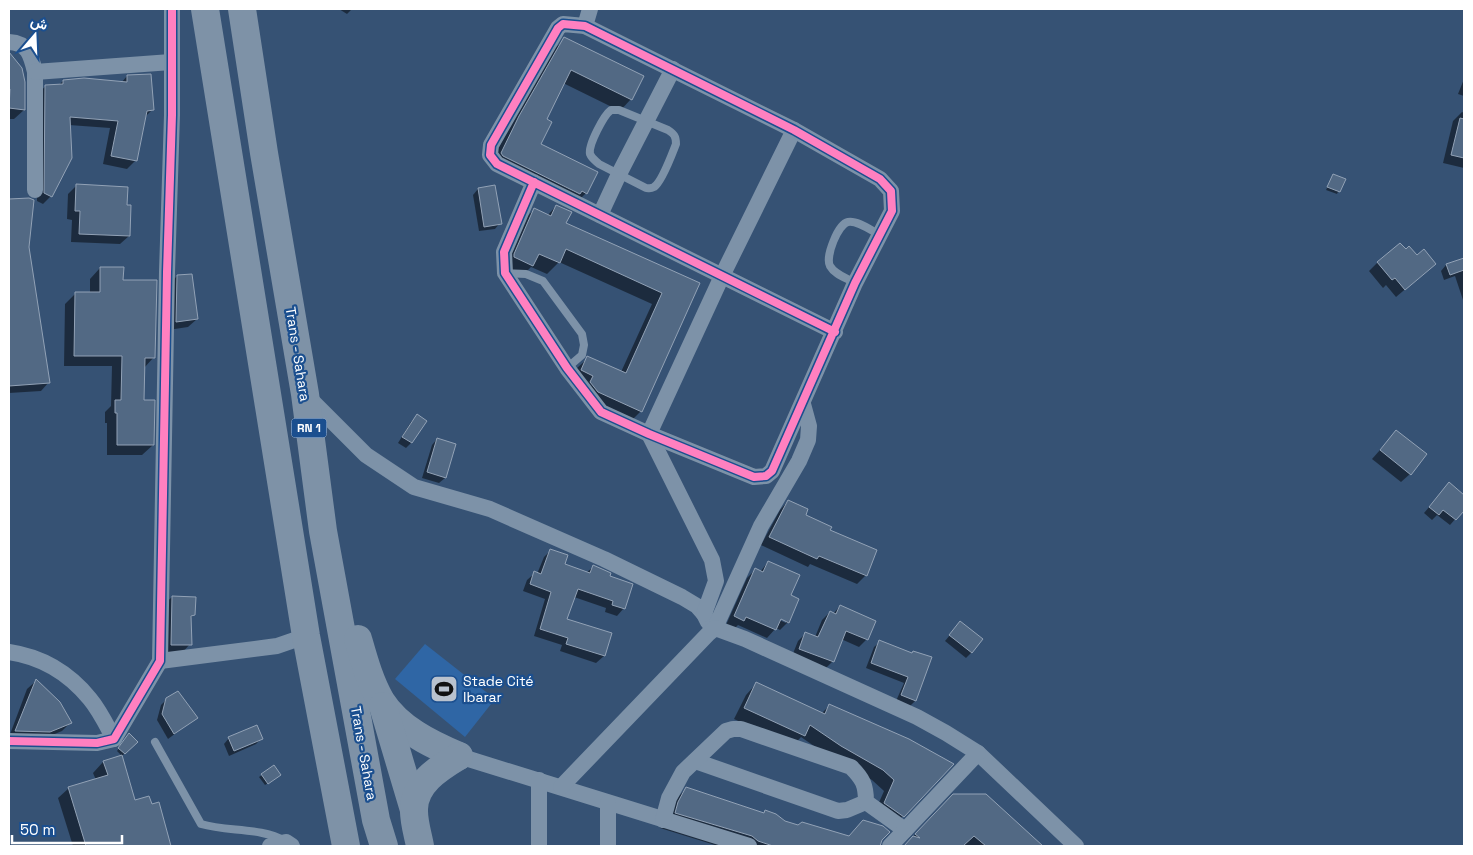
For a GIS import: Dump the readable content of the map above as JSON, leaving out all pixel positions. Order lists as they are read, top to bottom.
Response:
{
  "streets": {
    "highway": ["Trans - Sahara", "RN 1"]
  },
  "places": {
    "sports": ["Stade Cité Ibarar"]
  },
  "scale_bar": "50 m",
  "north": "top"
}
